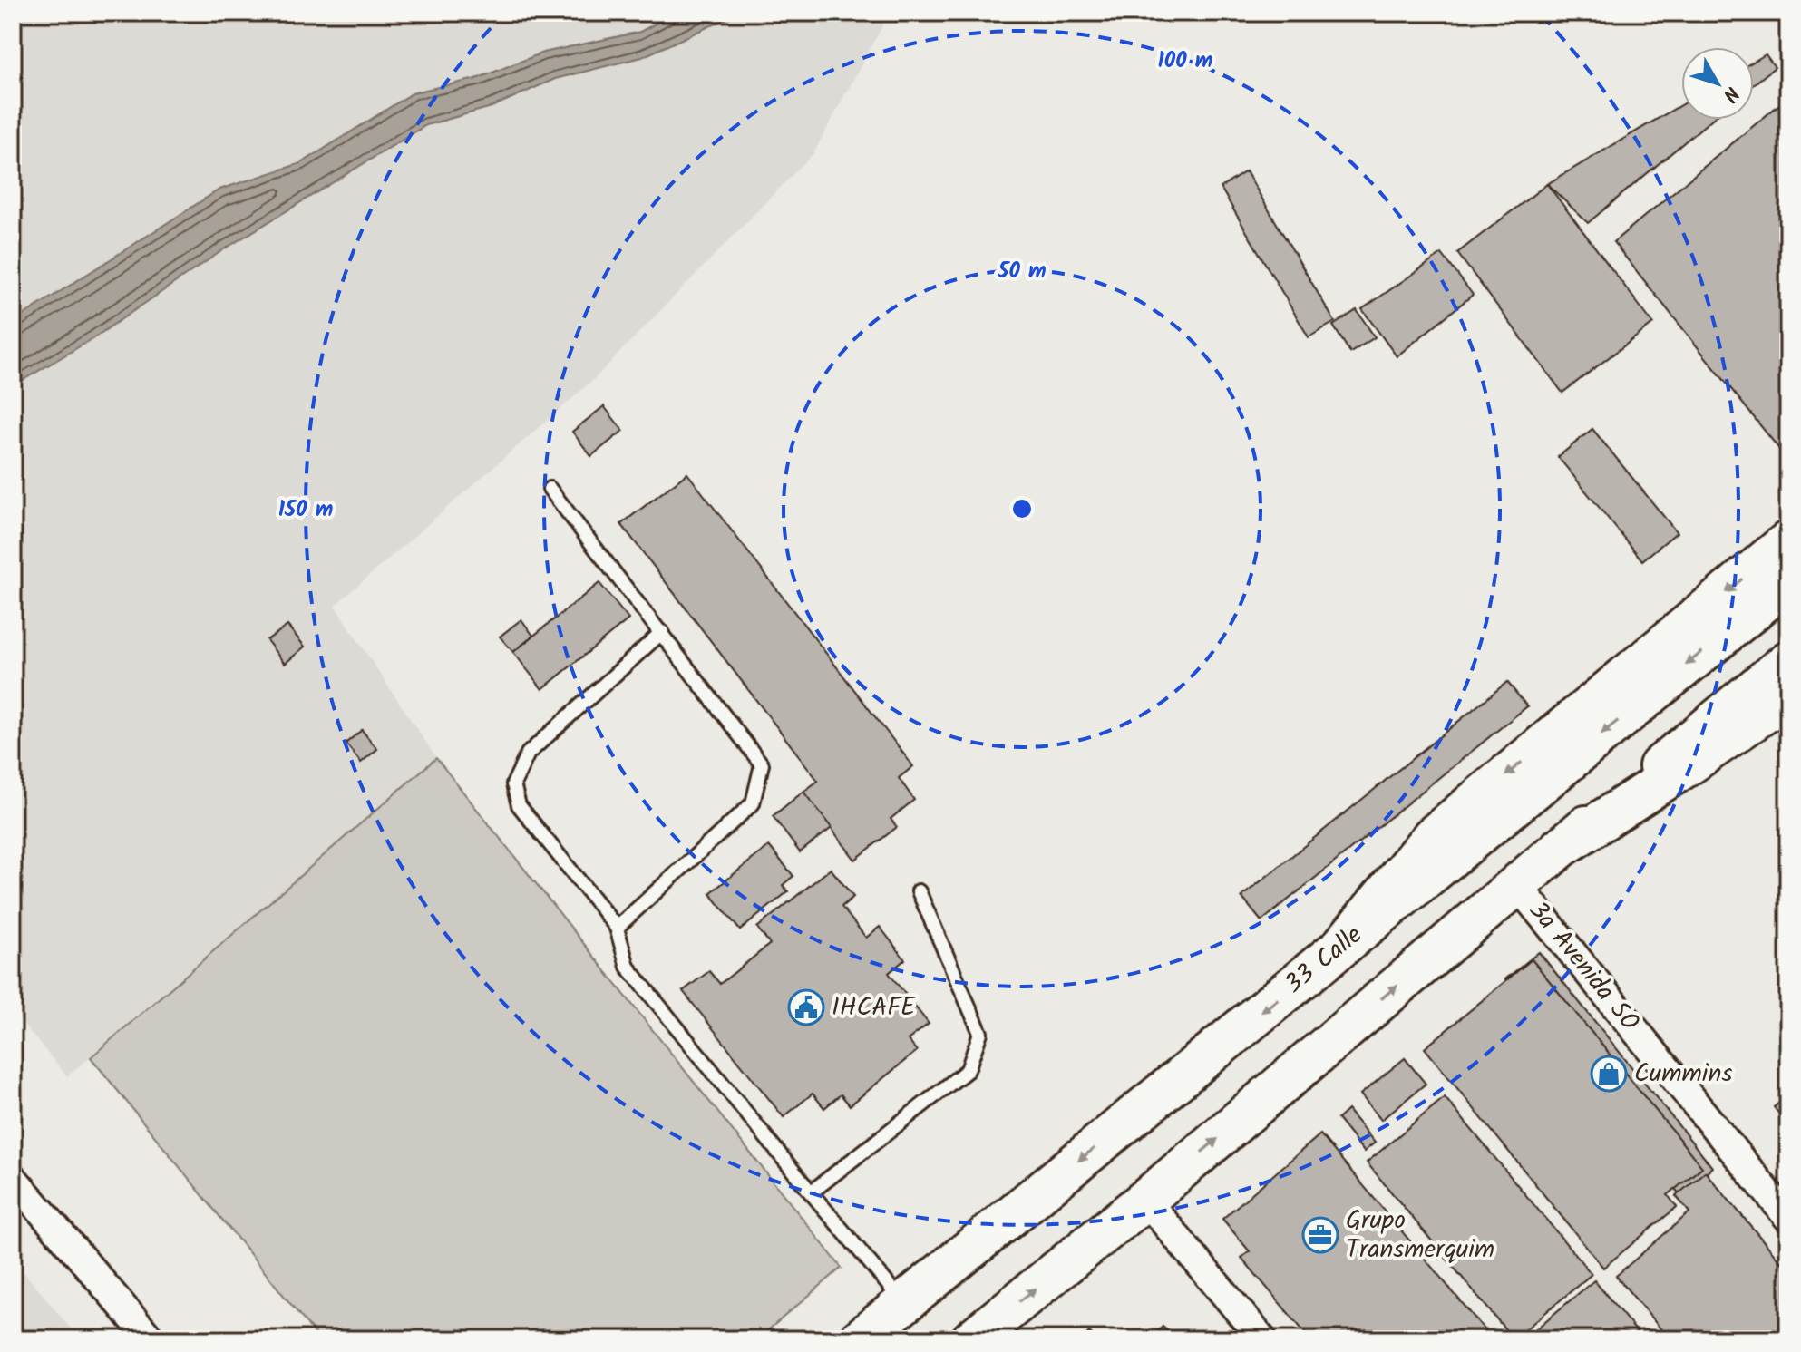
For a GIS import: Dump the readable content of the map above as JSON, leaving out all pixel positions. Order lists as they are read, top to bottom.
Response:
{
  "streets": {
    "main road": ["33 Calle"],
    "street": ["3a Avenida SO"]
  },
  "places": {
    "public building": ["IHCAFE"],
    "shop": ["Cummins"],
    "office": ["Grupo Transmerquim"]
  },
  "north": "bottom right",
  "rings": ["100 m", "50 m", "150 m"]
}
